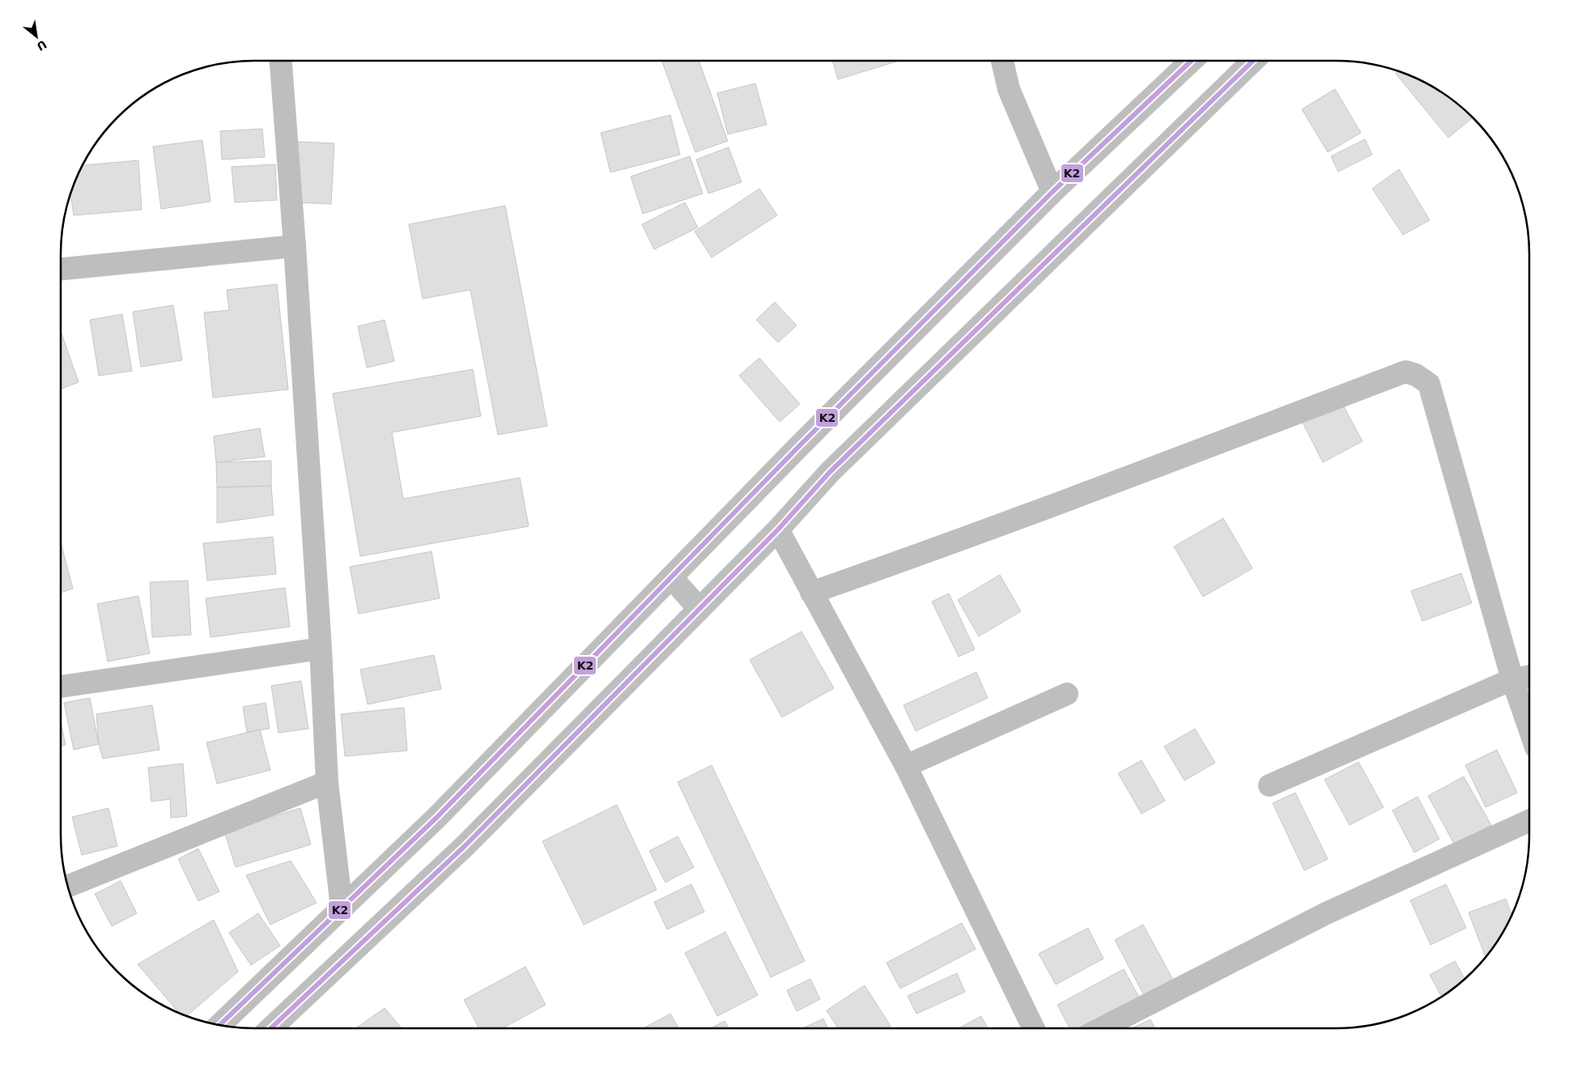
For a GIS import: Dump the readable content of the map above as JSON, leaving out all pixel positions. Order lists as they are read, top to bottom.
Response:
{
  "lines": ["transit line K2"],
  "north": "bottom right"
}
